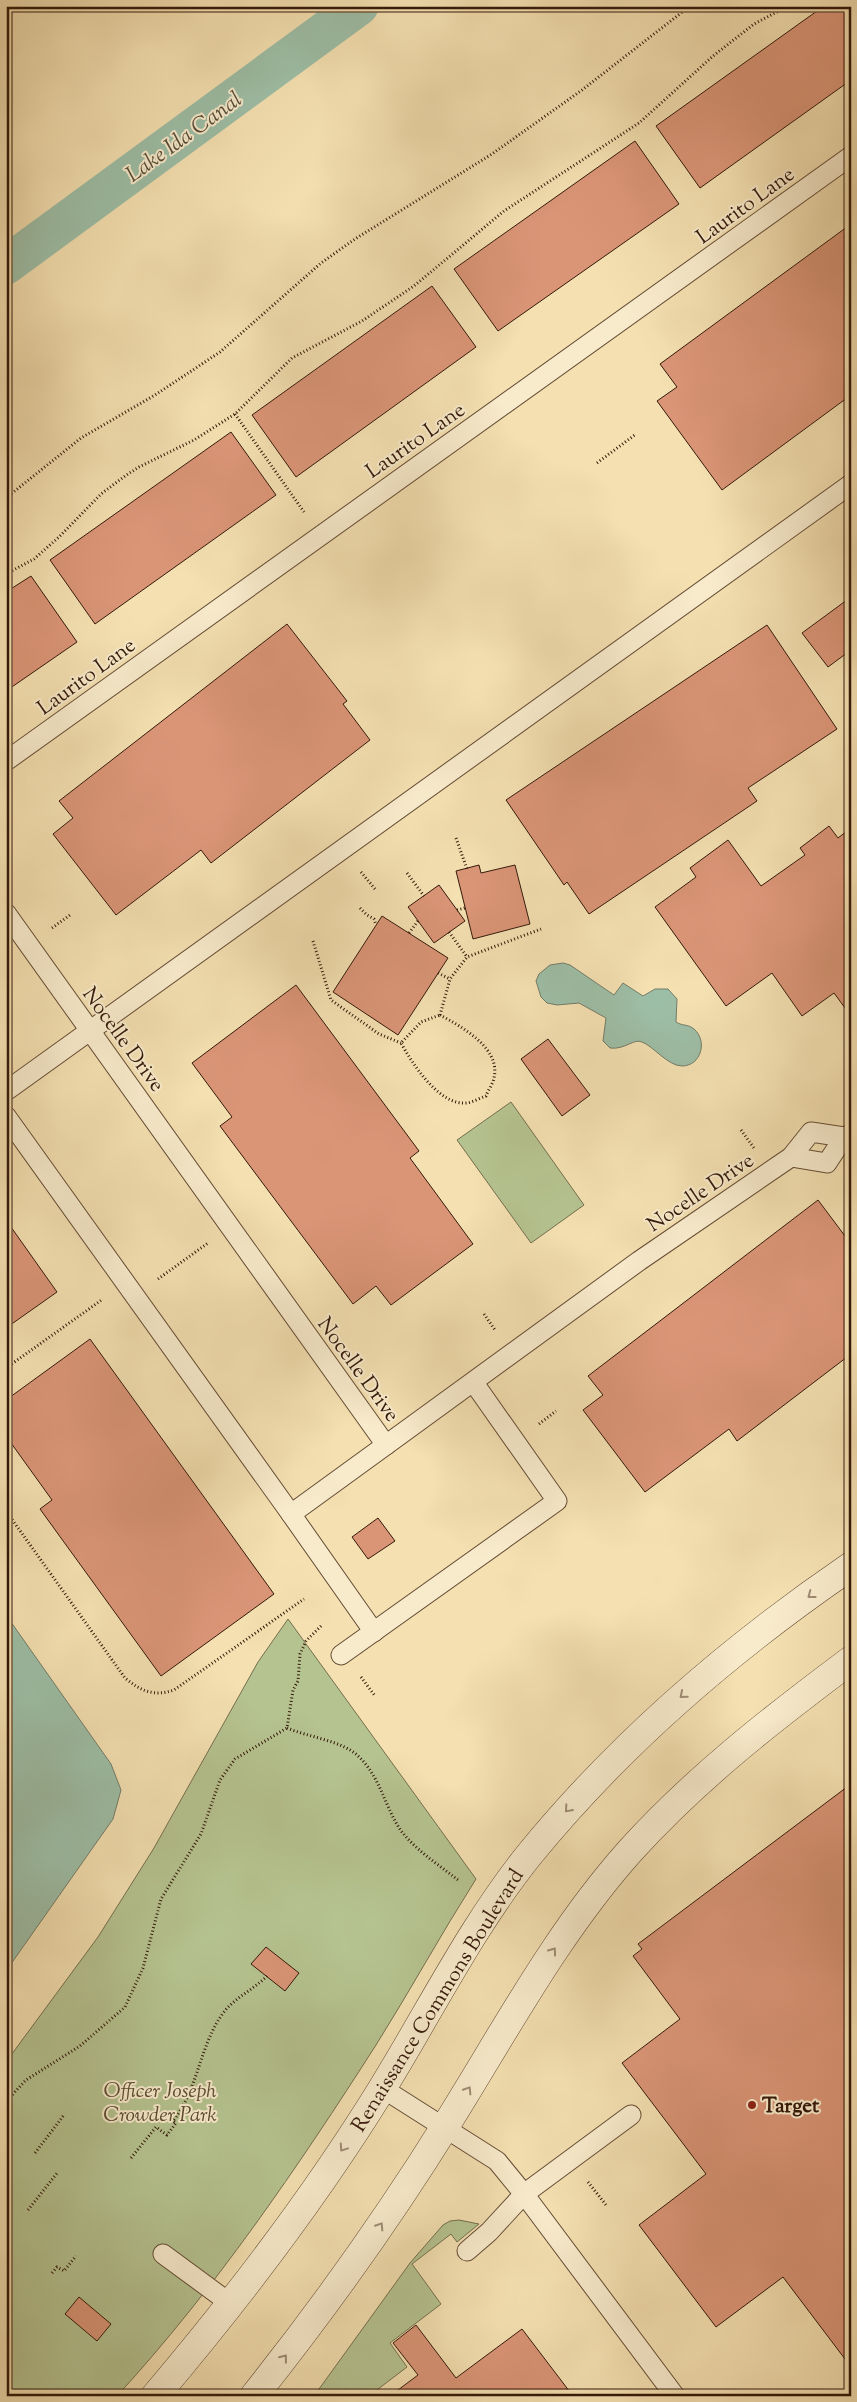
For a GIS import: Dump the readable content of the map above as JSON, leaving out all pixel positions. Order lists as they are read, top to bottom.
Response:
{
  "streets": {
    "street": ["Renaissance Commons Boulevard"],
    "lane": ["Laurito Lane", "Nocelle Drive"]
  },
  "water": ["Lake Ida Canal"],
  "parks": ["Officer Joseph Crowder Park"],
  "places": ["Target"]
}
